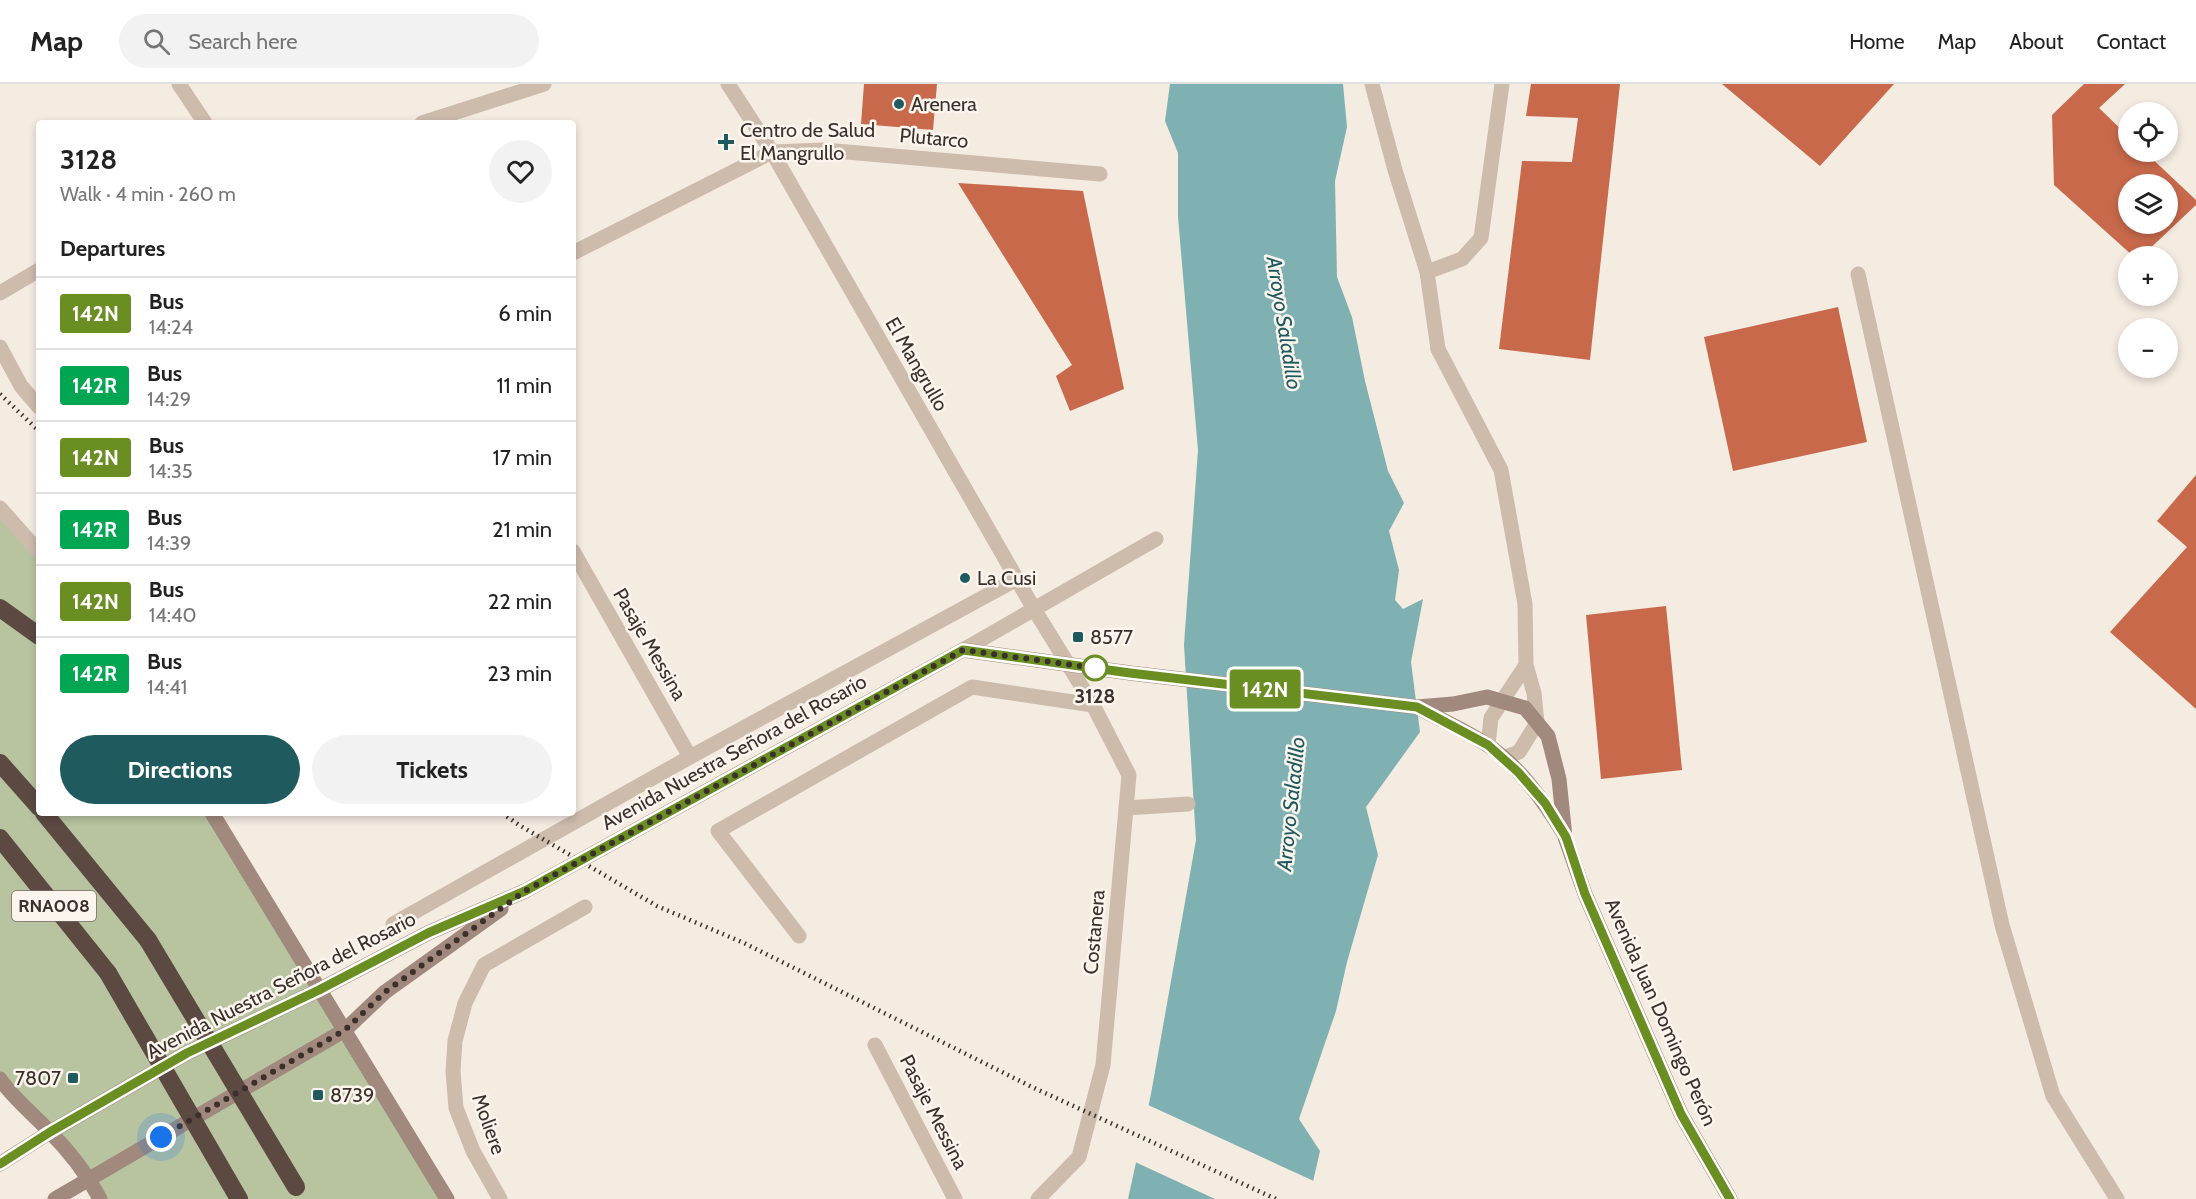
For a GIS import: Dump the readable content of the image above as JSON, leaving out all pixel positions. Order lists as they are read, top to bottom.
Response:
{
  "streets": {
    "highway": ["RNA008"],
    "street": [
      "Plutarco",
      "El Mangrullo",
      "Pasaje Messina",
      "Avenida Nuestra Señora del Rosario",
      "Costanera",
      "Avenida Juan Domingo Perón",
      "Moliere"
    ]
  },
  "crossings": [
    ["Plutarco", "El Mangrullo"],
    ["El Mangrullo", "Avenida Nuestra Señora del Rosario"],
    ["El Mangrullo", "Costanera"]
  ],
  "water": ["Arroyo Saladillo"],
  "places": {
    "other": ["Arenera", "La Cusi", "3128"],
    "health": ["Centro de Salud El Mangrullo"],
    "transit": ["8577", "7807", "8739"]
  },
  "lines": ["bus line 142N"],
  "page": {
    "header": "Map",
    "search": "Search here",
    "nav": [
      "Home",
      "Map",
      "About",
      "Contact"
    ],
    "on_map": "142N",
    "map_buttons": ["+", "−"],
    "heading": [
      ["3128", "Walk · 4 min · 260 m"],
      "Departures"
    ],
    "list": [
      {
        "mark": "142N",
        "name": "Bus",
        "note": "14:24",
        "value": "6 min"
      },
      {
        "mark": "142R",
        "name": "Bus",
        "note": "14:29",
        "value": "11 min"
      },
      {
        "mark": "142N",
        "name": "Bus",
        "note": "14:35",
        "value": "17 min"
      },
      {
        "mark": "142R",
        "name": "Bus",
        "note": "14:39",
        "value": "21 min"
      },
      {
        "mark": "142N",
        "name": "Bus",
        "note": "14:40",
        "value": "22 min"
      },
      {
        "mark": "142R",
        "name": "Bus",
        "note": "14:41",
        "value": "23 min"
      }
    ],
    "buttons": ["Directions", "Tickets"]
  }
}
